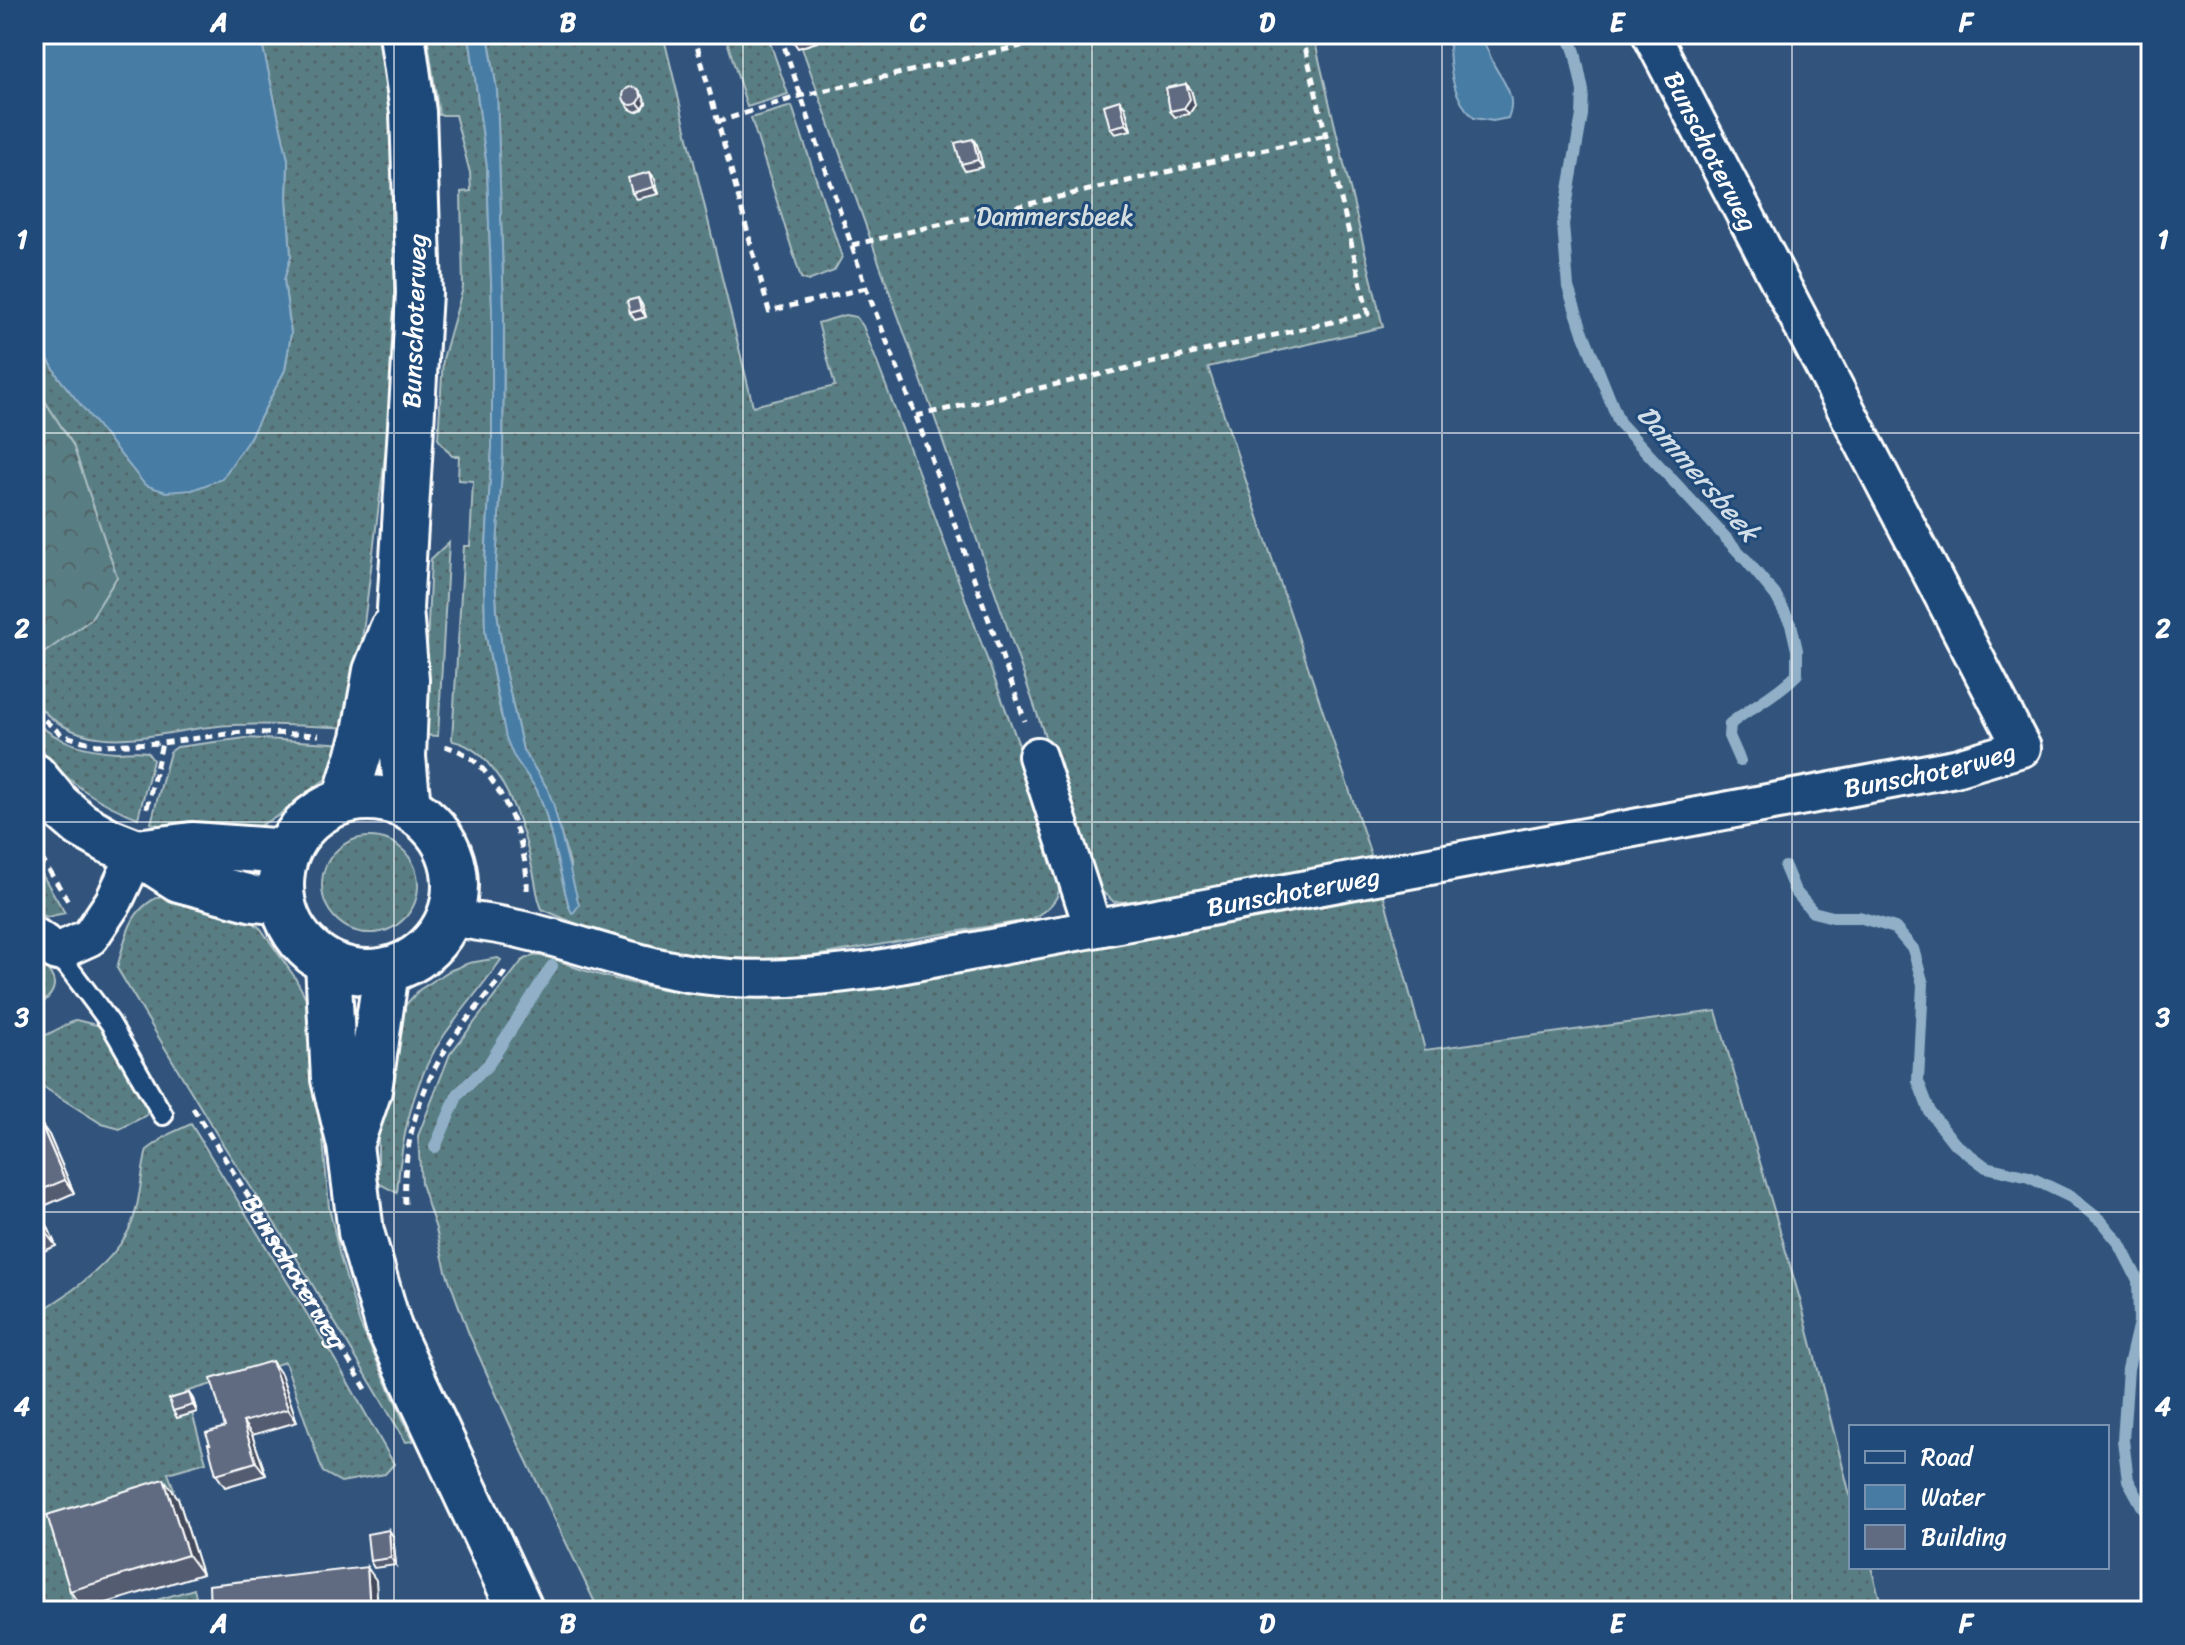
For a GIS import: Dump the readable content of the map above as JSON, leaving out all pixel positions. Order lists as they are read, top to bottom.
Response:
{
  "streets": {
    "main road": ["Bunschoterweg"]
  },
  "water": ["Dammersbeek"],
  "parks": ["Dammersbeek"],
  "legend": ["Road", "Water", "Building"],
  "grid": {
    "columns": [
      "A",
      "B",
      "C",
      "D",
      "E",
      "F"
    ],
    "rows": [
      "1",
      "2",
      "3",
      "4"
    ]
  }
}
